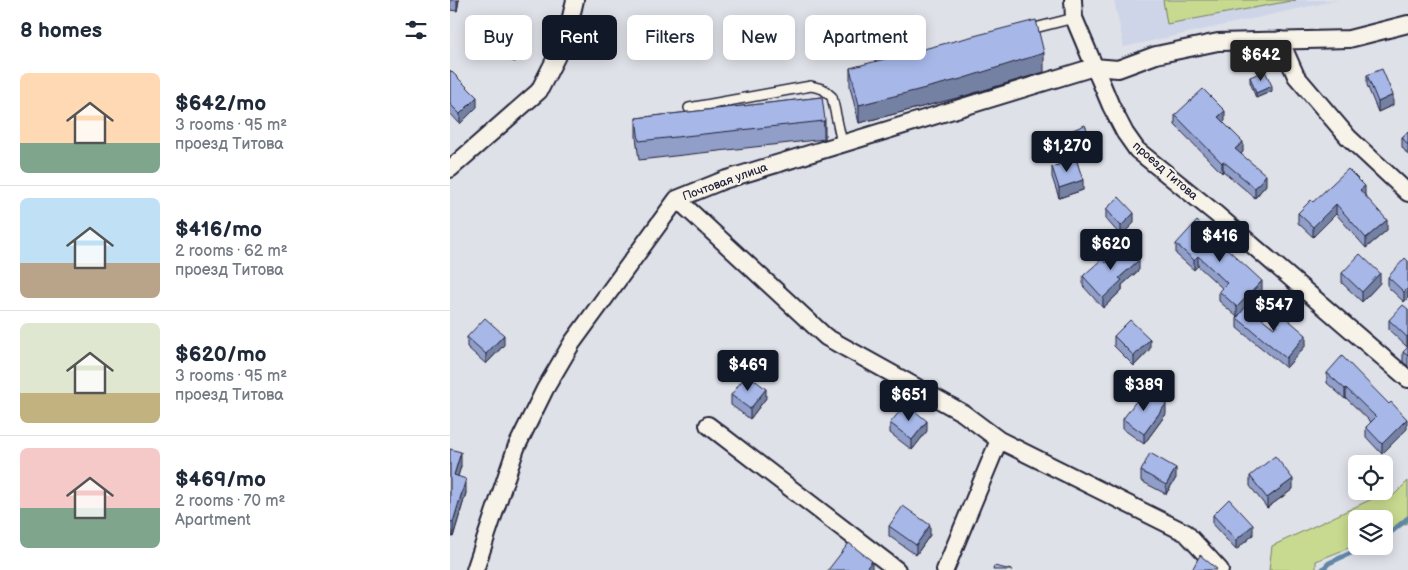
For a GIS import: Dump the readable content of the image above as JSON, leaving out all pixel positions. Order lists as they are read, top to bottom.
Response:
{
  "streets": {
    "street": ["проезд Титова", "Почтовая улица"]
  },
  "crossings": [
    ["проезд Титова", "Почтовая улица"]
  ],
  "page": {
    "heading": "8 homes",
    "chip": [
      "Buy",
      "Rent",
      "Filters",
      "New",
      "Apartment"
    ],
    "price": [
      "$642",
      "$1,270",
      "$416",
      "$620",
      "$547",
      "$469",
      "$389",
      "$651"
    ],
    "list": [
      {
        "name": "$642/mo",
        "note": "3 rooms · 95 m² · проезд Титова"
      },
      {
        "name": "$416/mo",
        "note": "2 rooms · 62 m² · проезд Титова"
      },
      {
        "name": "$620/mo",
        "note": "3 rooms · 95 m² · проезд Титова"
      },
      {
        "name": "$469/mo",
        "note": "2 rooms · 70 m² · Apartment"
      }
    ]
  }
}
